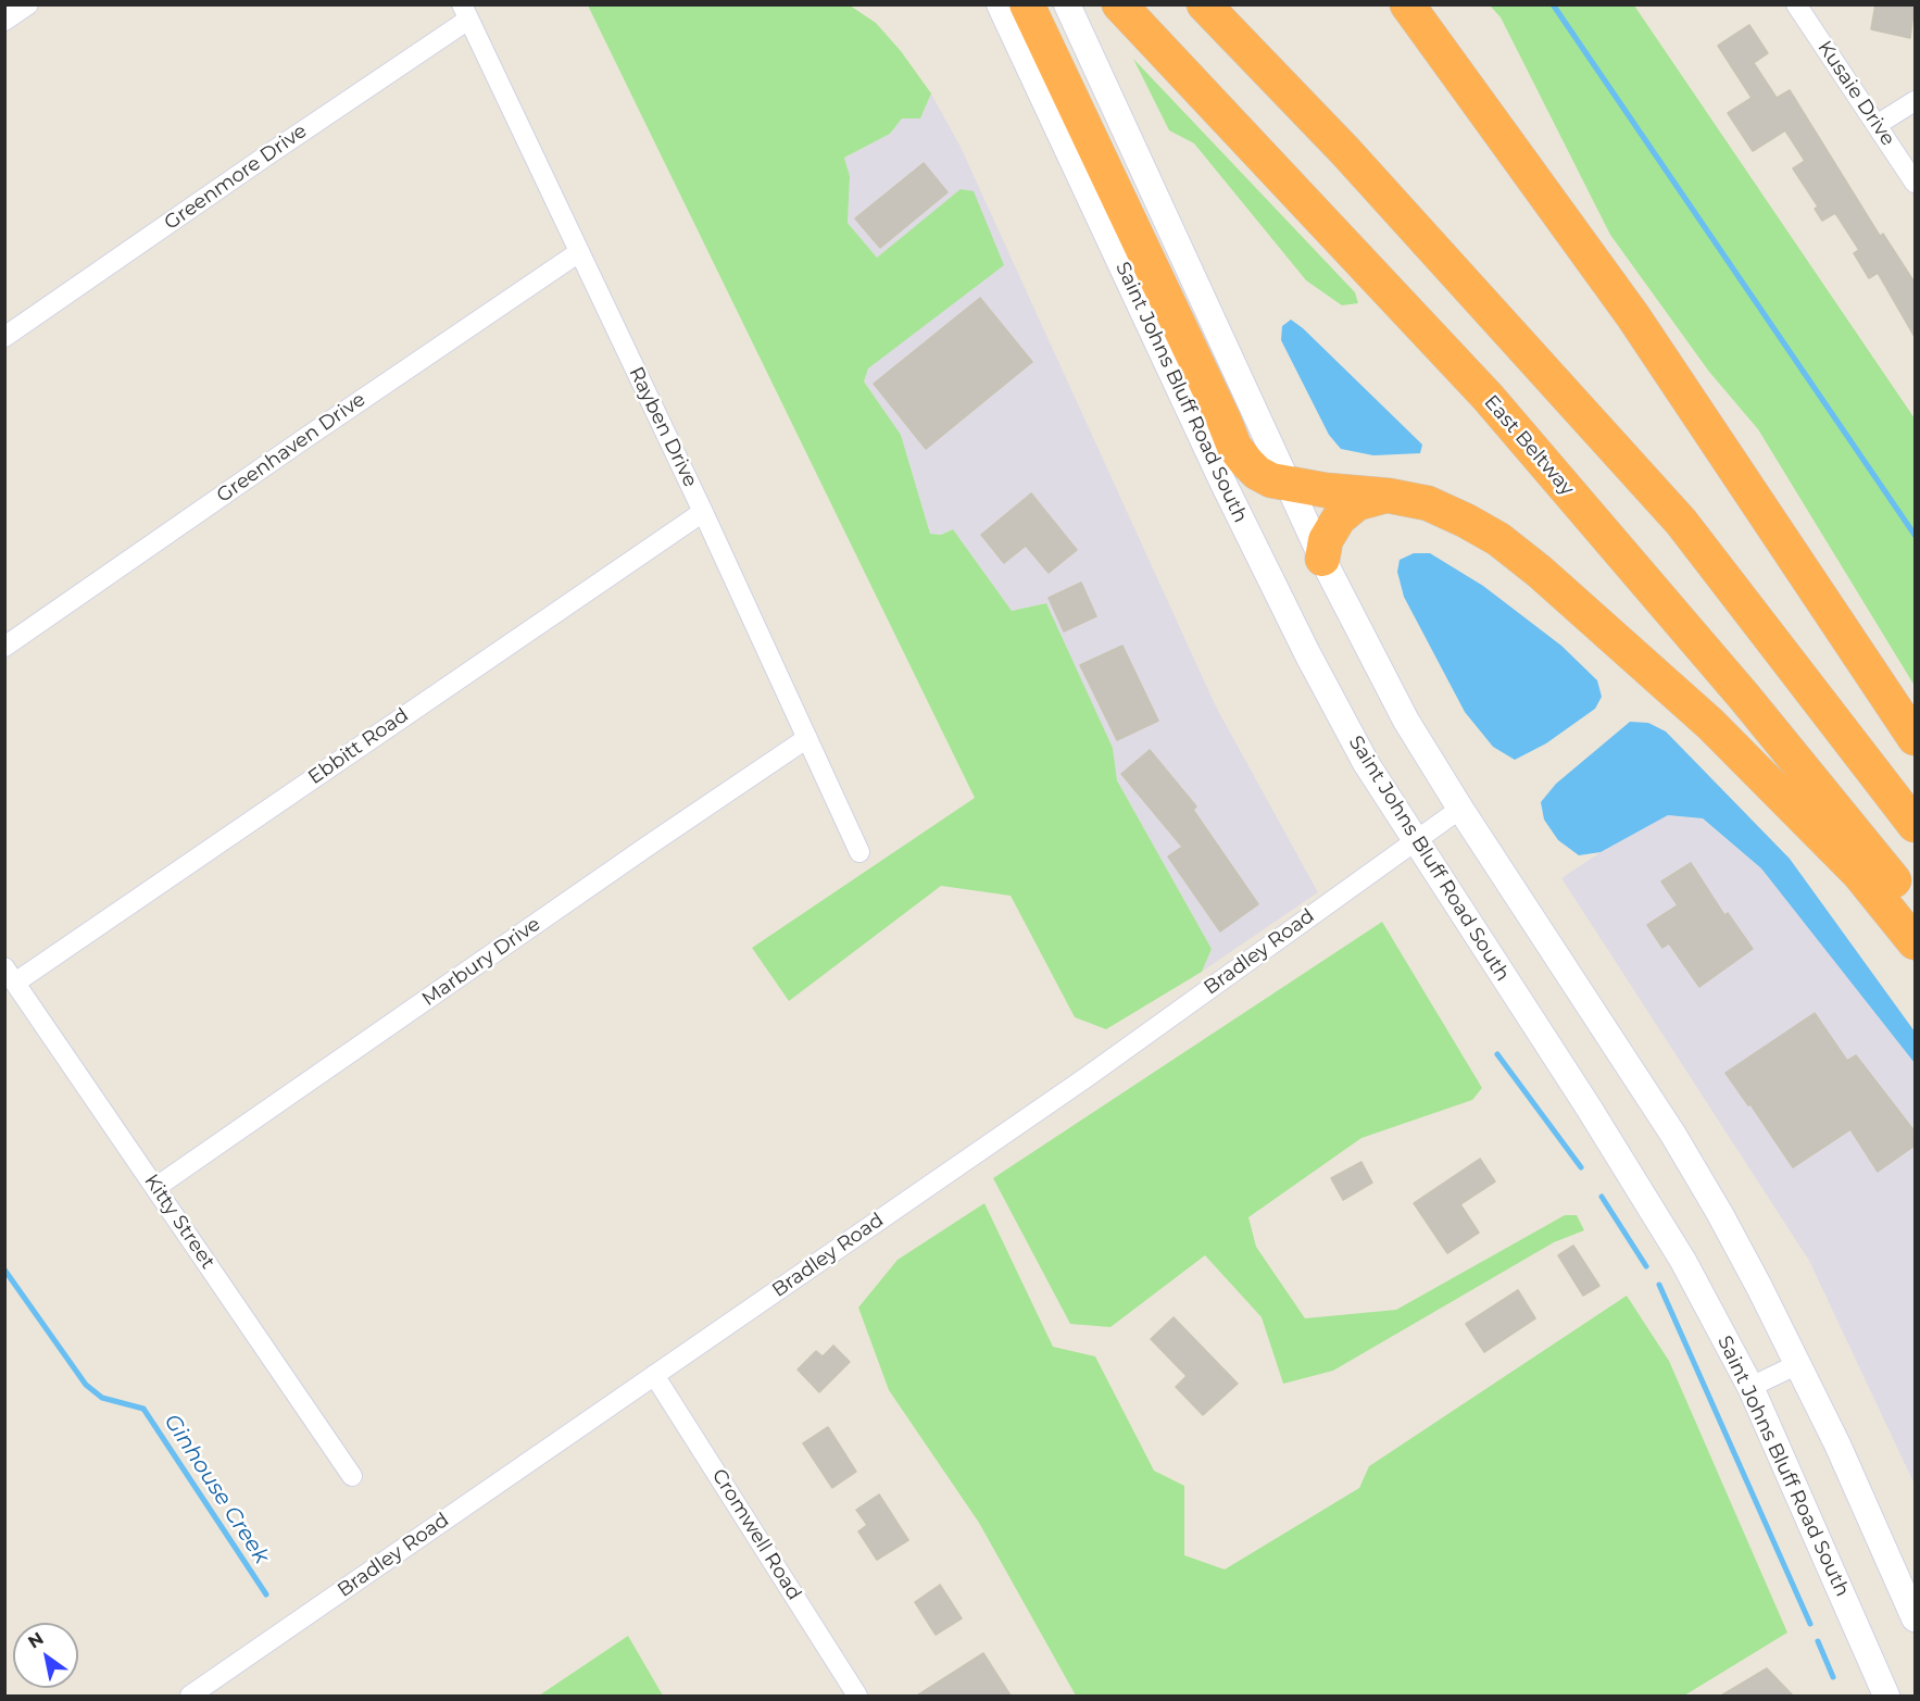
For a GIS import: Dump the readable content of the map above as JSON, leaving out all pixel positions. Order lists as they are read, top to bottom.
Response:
{
  "streets": {
    "highway": ["East Beltway"],
    "main road": ["Saint Johns Bluff Road South"],
    "street": [
      "Kusaie Drive",
      "Greenmore Drive",
      "Rayben Drive",
      "Greenhaven Drive",
      "Ebbitt Road",
      "Bradley Road",
      "Marbury Drive",
      "Kitty Street",
      "Cromwell Road"
    ]
  },
  "crossings": [
    ["Greenmore Drive", "Rayben Drive"],
    ["Saint Johns Bluff Road South", "Bradley Road"],
    ["Rayben Drive", "Greenhaven Drive"],
    ["Rayben Drive", "Ebbitt Road"],
    ["Rayben Drive", "Marbury Drive"],
    ["Ebbitt Road", "Kitty Street"],
    ["Bradley Road", "Cromwell Road"],
    ["Marbury Drive", "Kitty Street"]
  ],
  "water": ["Ginhouse Creek"],
  "north": "top left"
}
